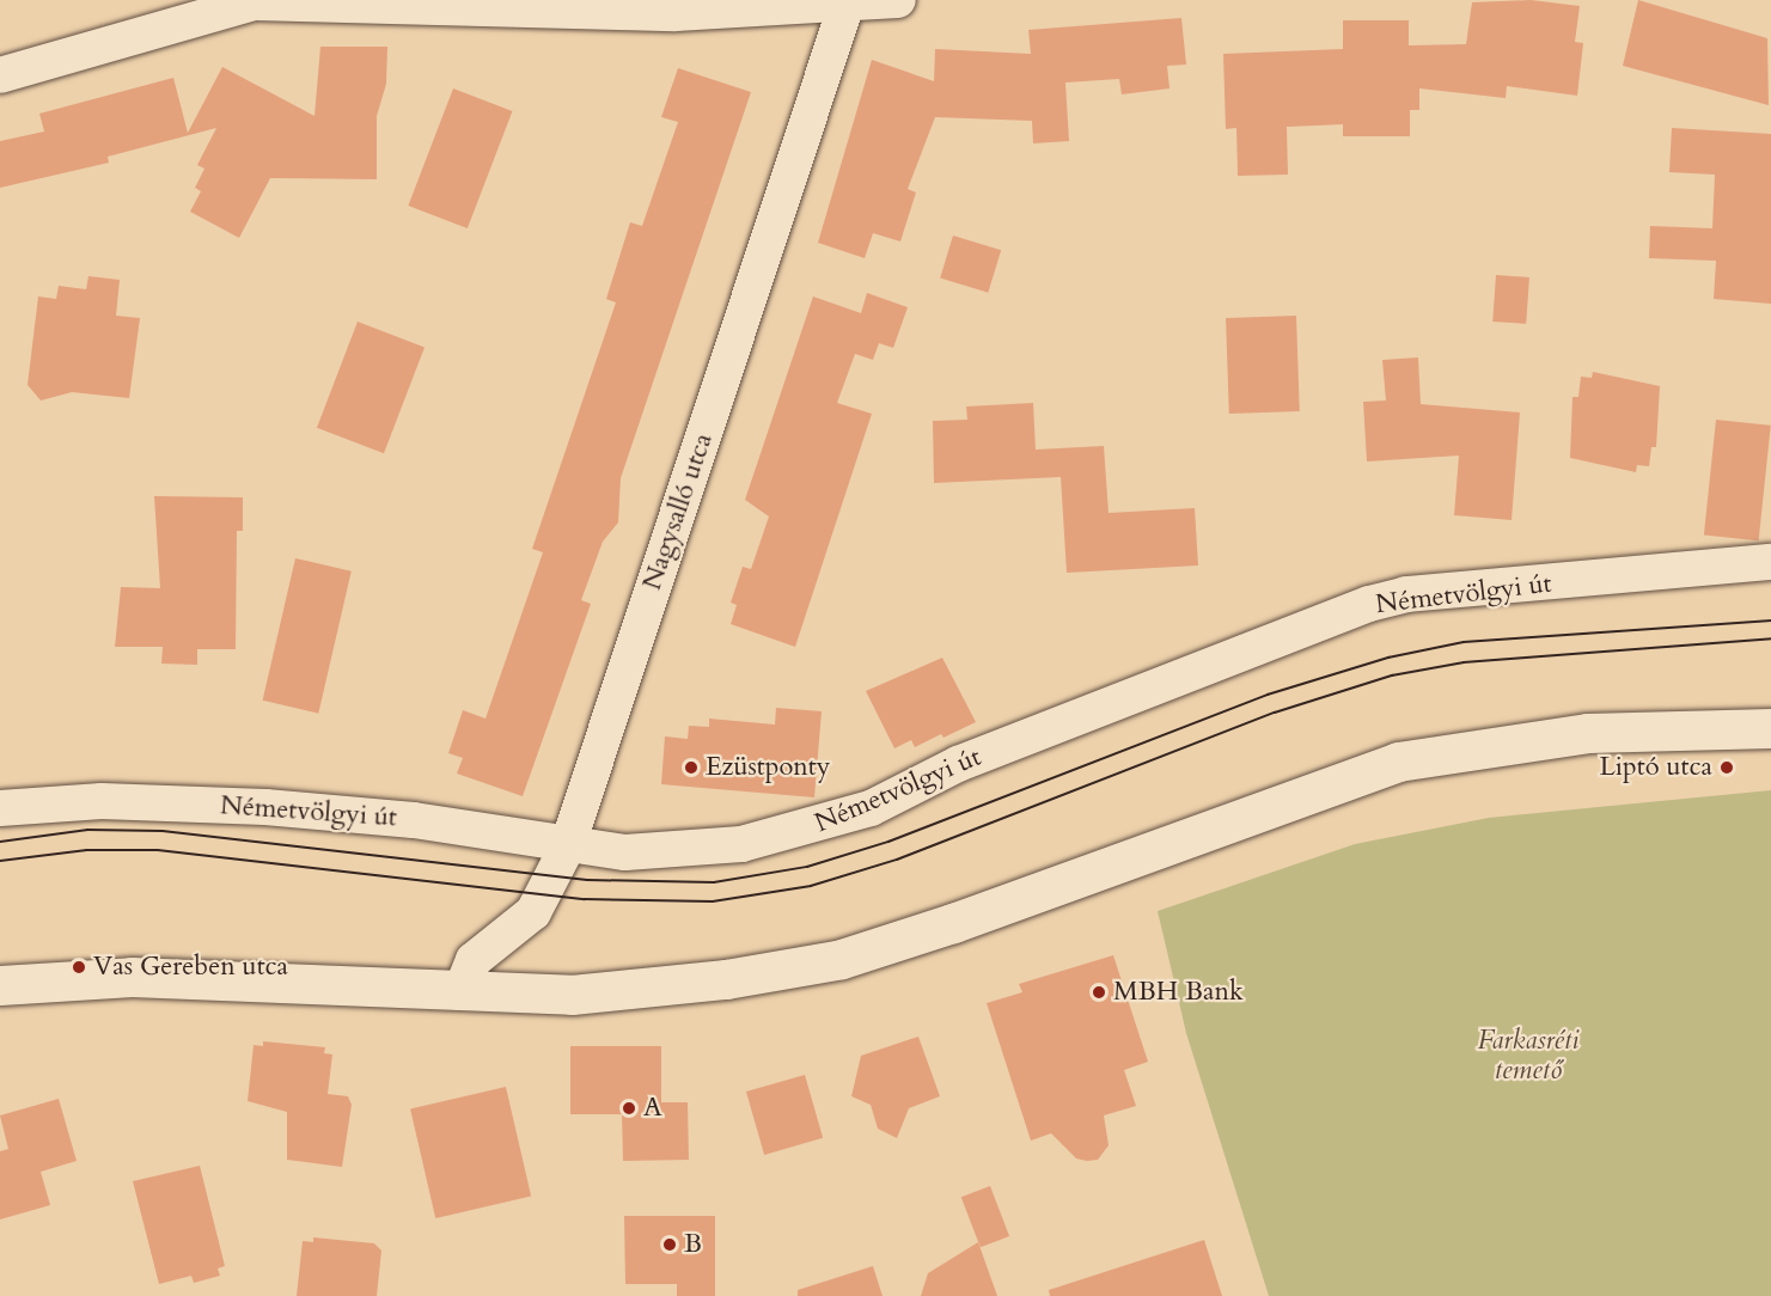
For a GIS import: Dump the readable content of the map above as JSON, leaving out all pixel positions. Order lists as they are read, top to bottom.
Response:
{
  "streets": {
    "street": ["Nagysalló utca", "Németvölgyi út"]
  },
  "crossings": [
    ["Nagysalló utca", "Németvölgyi út"]
  ],
  "parks": ["Farkasréti temető"],
  "places": [
    "Ezüstponty",
    "Liptó utca",
    "Vas Gereben utca",
    "MBH Bank",
    "A",
    "B"
  ]
}
